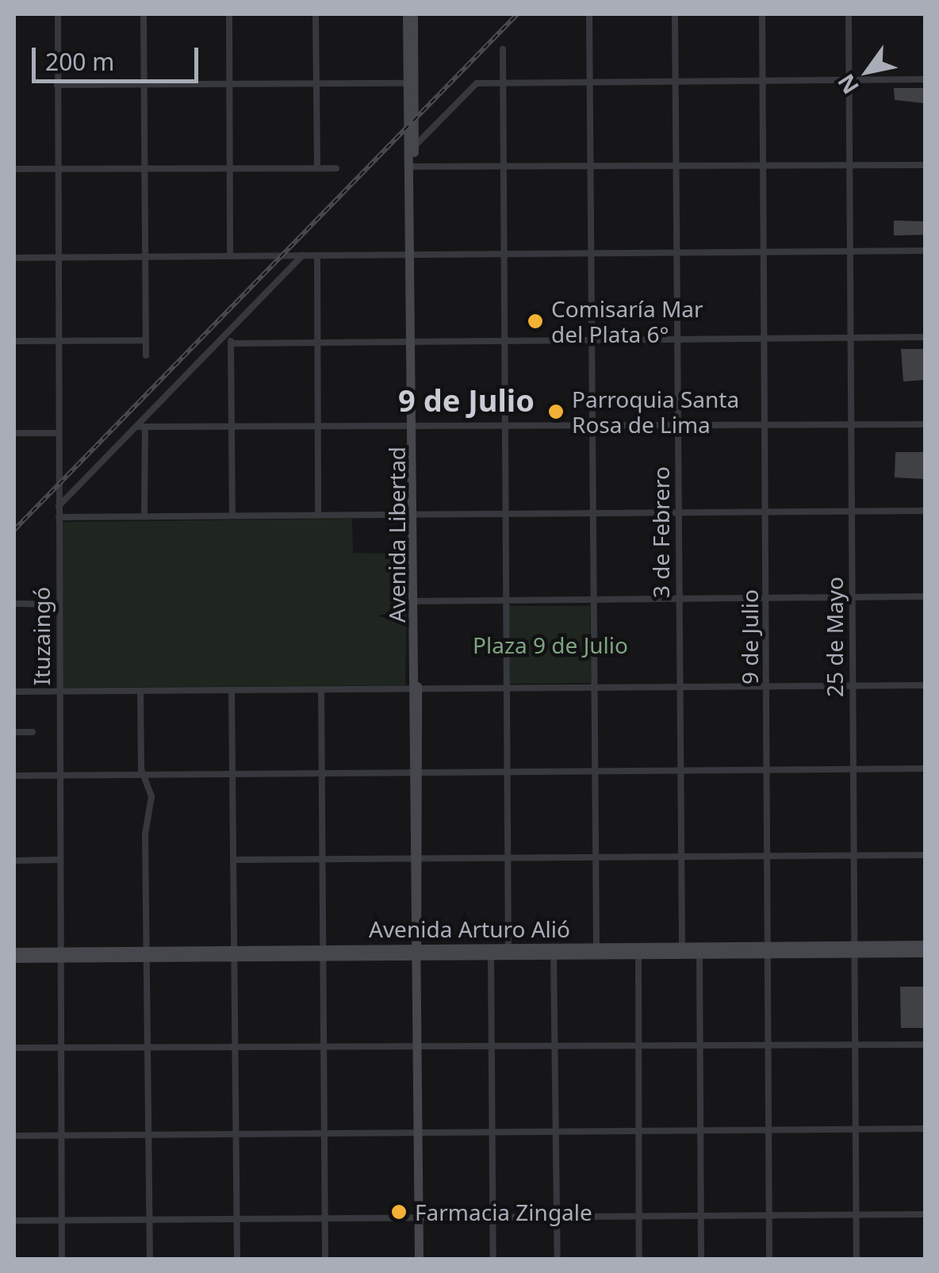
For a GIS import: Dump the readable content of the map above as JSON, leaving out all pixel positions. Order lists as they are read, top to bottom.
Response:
{
  "streets": {
    "main road": ["Avenida Libertad", "Avenida Arturo Alió"],
    "street": [
      "3 de Febrero",
      "Ituzaingó",
      "9 de Julio",
      "25 de Mayo"
    ]
  },
  "crossings": [
    ["3 de Febrero", "Avenida Arturo Alió"],
    ["Avenida Libertad", "Avenida Arturo Alió"],
    ["Ituzaingó", "Avenida Arturo Alió"],
    ["9 de Julio", "Avenida Arturo Alió"],
    ["25 de Mayo", "Avenida Arturo Alió"]
  ],
  "districts": ["9 de Julio"],
  "parks": ["Plaza 9 de Julio"],
  "places": ["Comisaría Mar del Plata 6°", "Parroquia Santa Rosa de Lima", "Farmacia Zingale"],
  "scale_bar": "200 m",
  "north": "bottom left"
}
